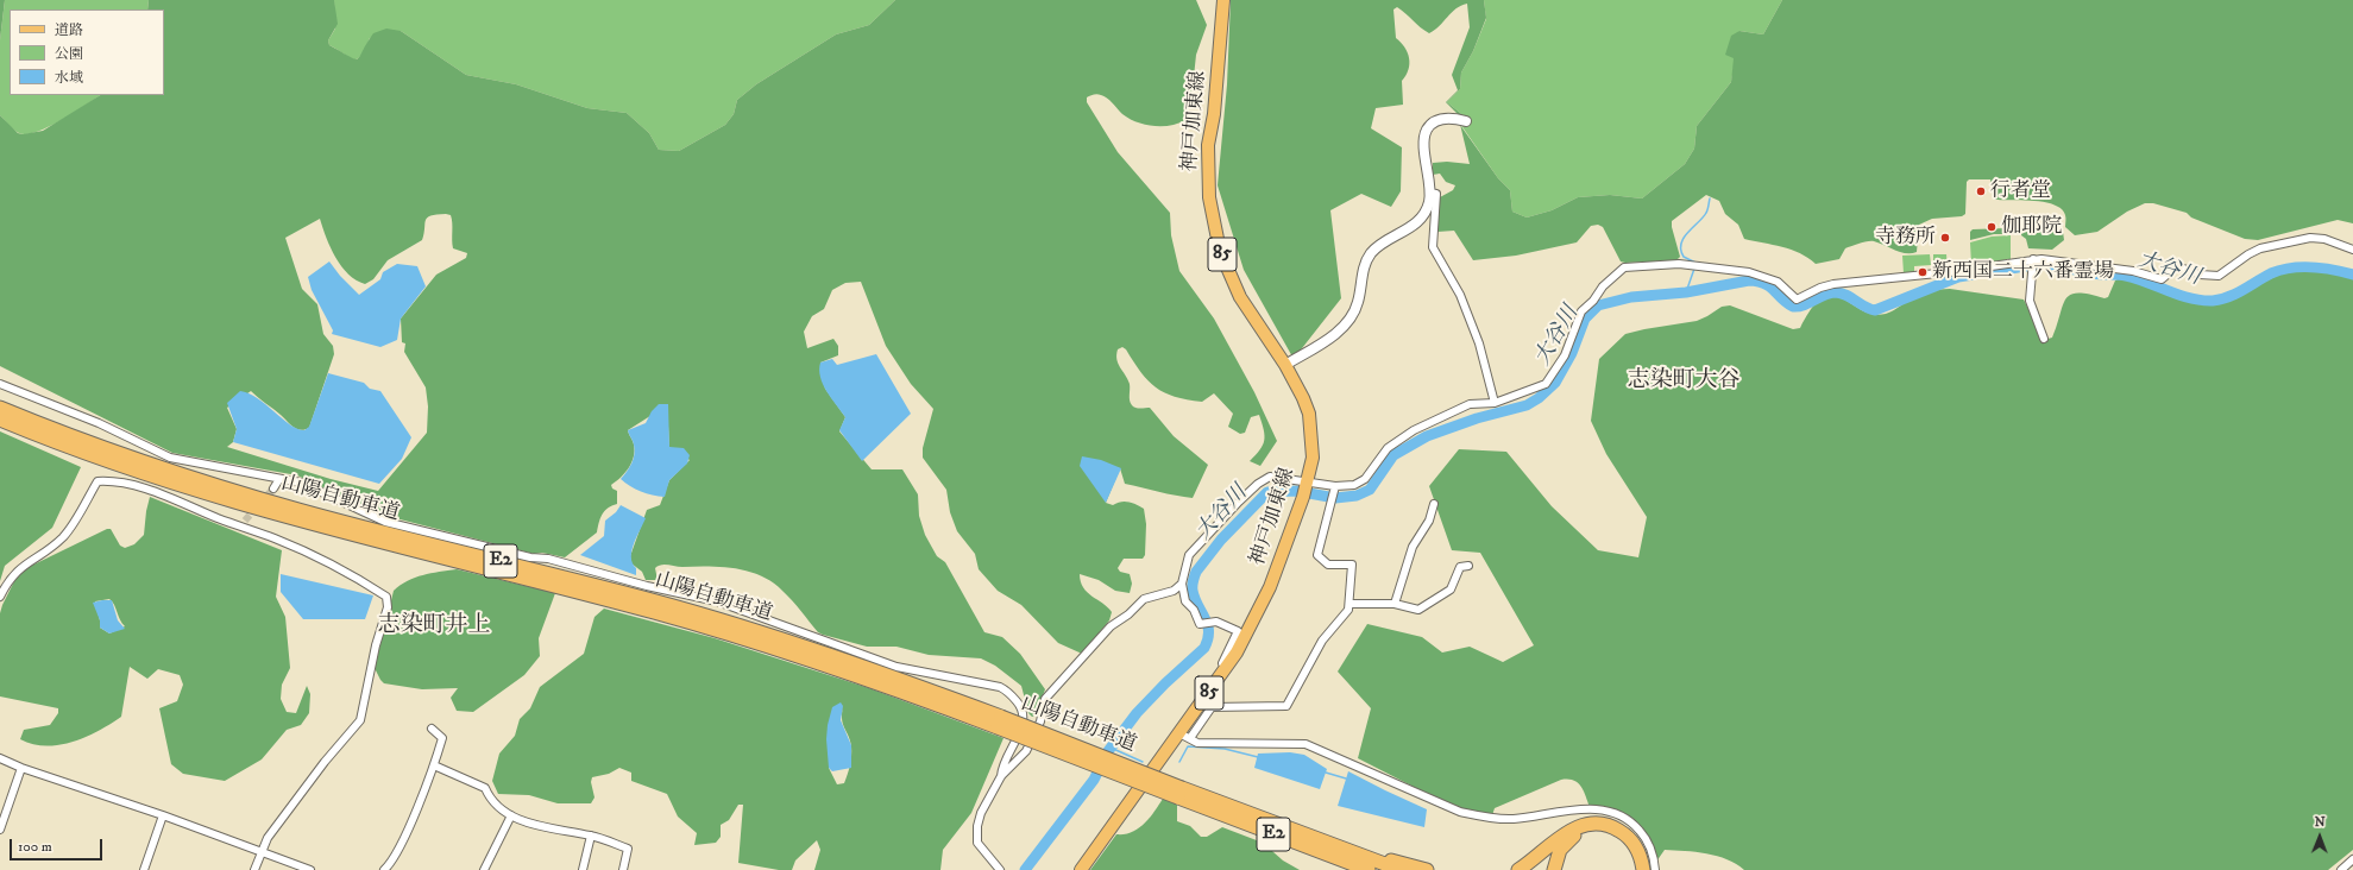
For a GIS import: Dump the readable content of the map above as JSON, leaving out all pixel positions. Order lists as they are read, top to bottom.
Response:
{
  "streets": {
    "highway": ["山陽自動車道", "E2"],
    "main road": ["神戸加東線", "85"]
  },
  "districts": ["志染町大谷", "志染町井上"],
  "water": ["大谷川"],
  "places": [
    "行者堂",
    "伽耶院",
    "寺務所",
    "新西国二十六番霊場"
  ],
  "legend": ["道路", "公園", "水域"],
  "scale_bar": "100 m",
  "north": "top"
}
